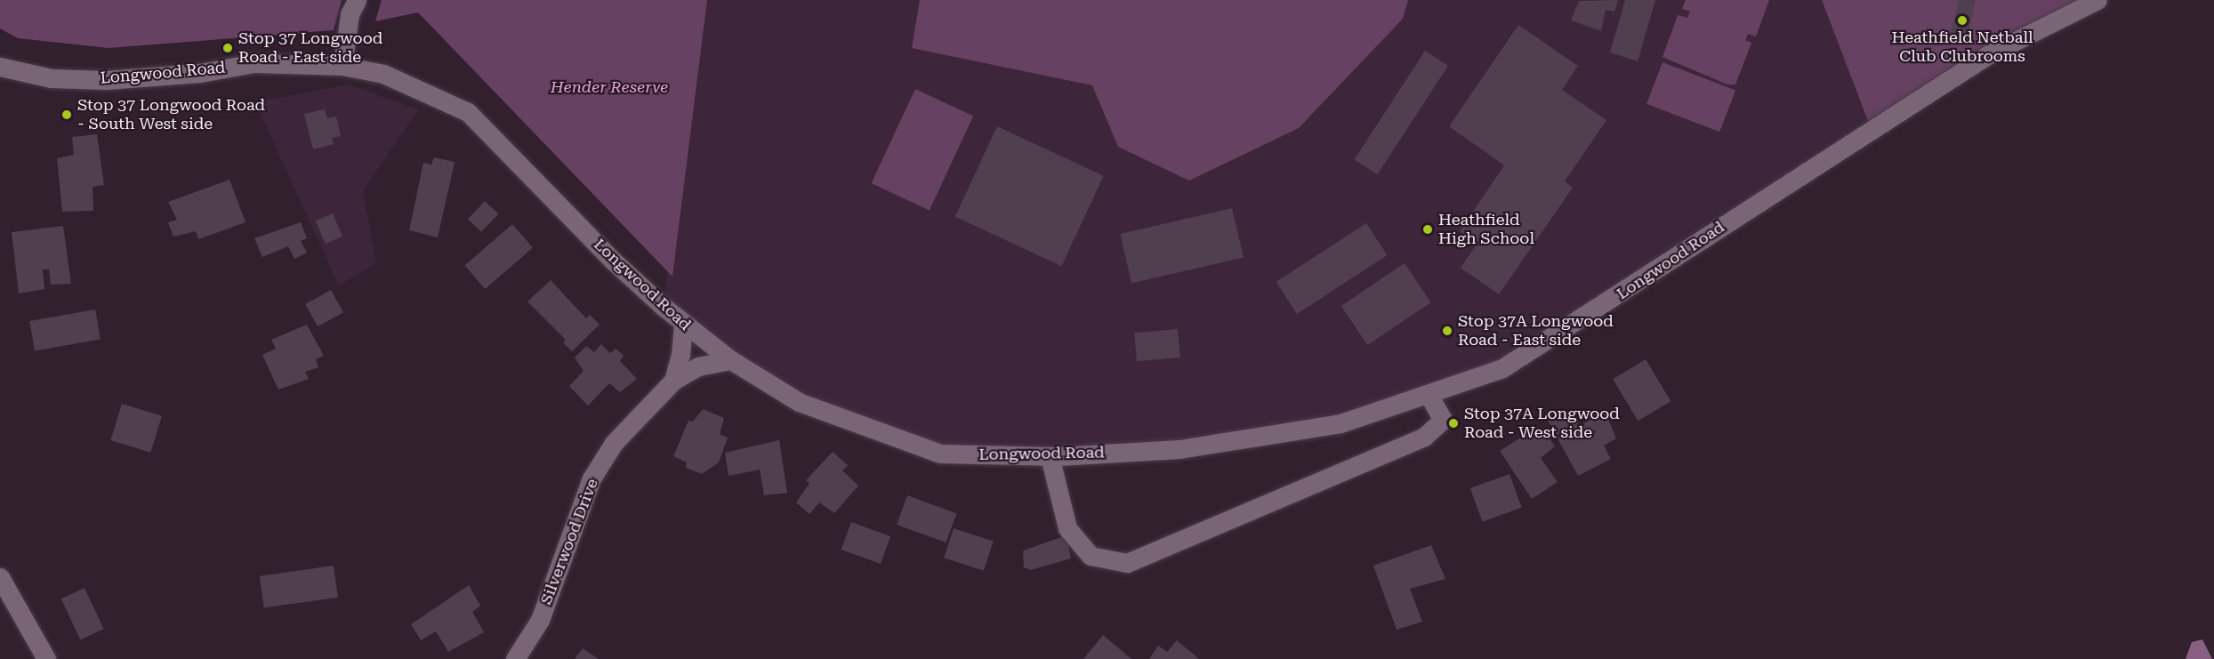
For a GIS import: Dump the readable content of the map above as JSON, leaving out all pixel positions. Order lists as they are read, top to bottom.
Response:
{
  "streets": {
    "street": ["Longwood Road", "Silverwood Drive"]
  },
  "crossings": [
    ["Longwood Road", "Silverwood Drive"]
  ],
  "parks": ["Hender Reserve"],
  "places": [
    "Heathfield Netball Club Clubrooms",
    "Stop 37 Longwood Road - East side",
    "Stop 37 Longwood Road - South West side",
    "Heathfield High School",
    "Stop 37A Longwood Road - East side",
    "Stop 37A Longwood Road - West side"
  ]
}
